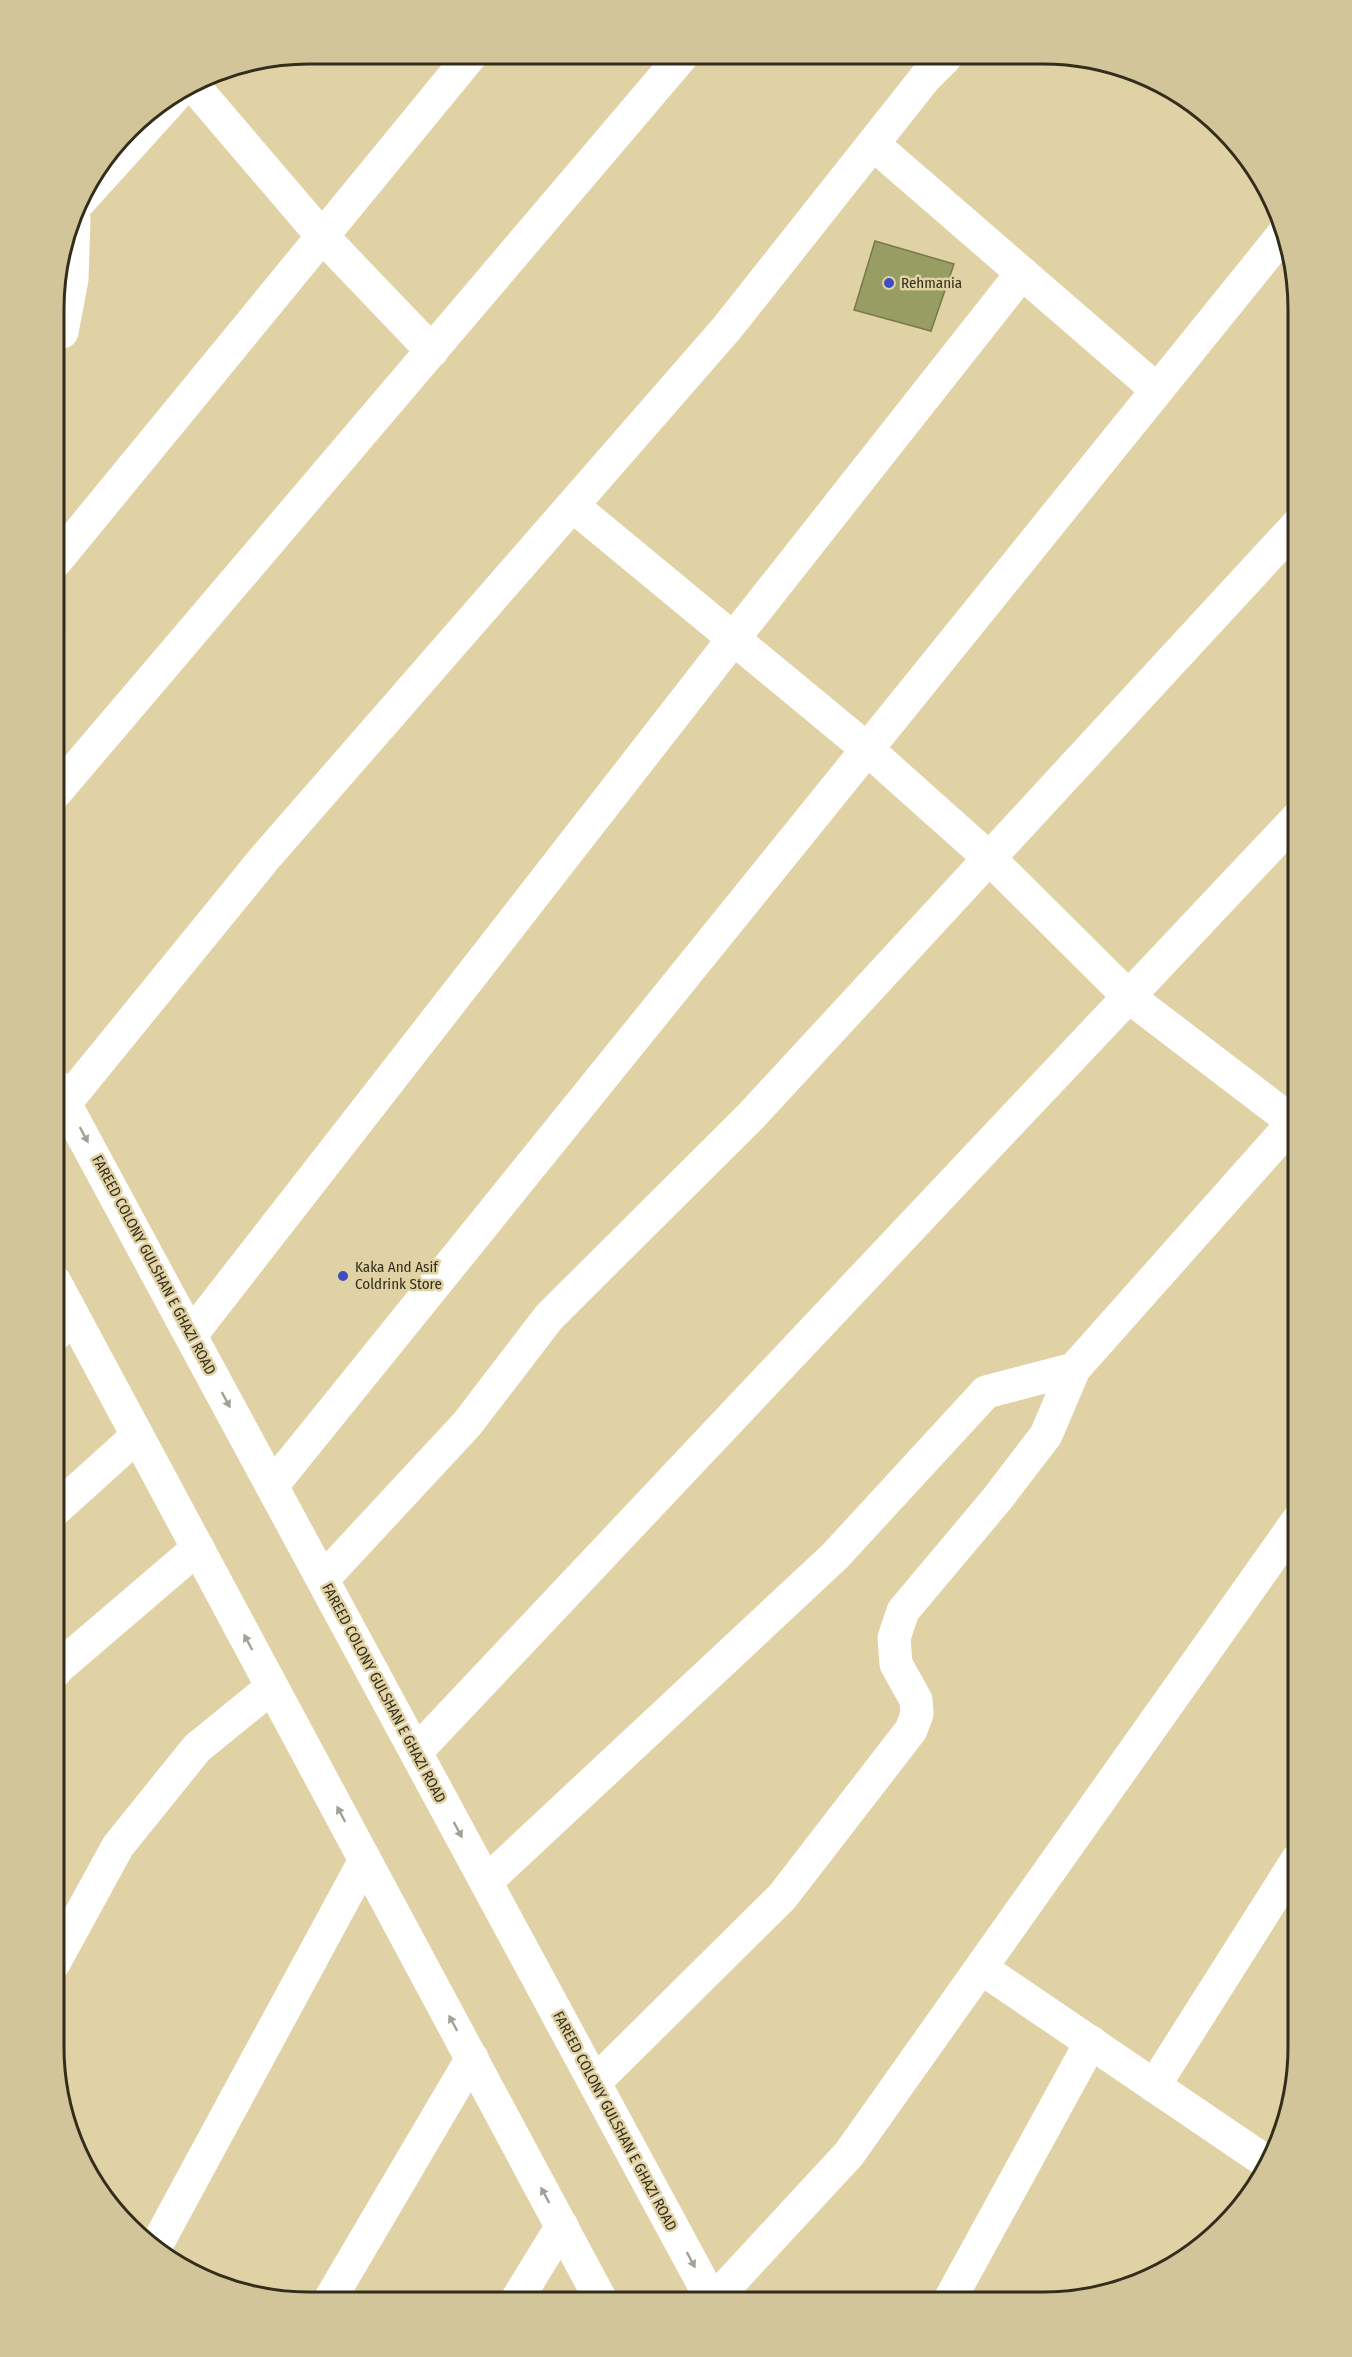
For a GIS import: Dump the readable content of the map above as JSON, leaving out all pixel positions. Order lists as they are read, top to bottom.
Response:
{
  "streets": {
    "street": ["FAREED COLONY GULSHAN E GHAZI ROAD"]
  },
  "places": ["Rehmania", "Kaka And Asif Coldrink Store"]
}
